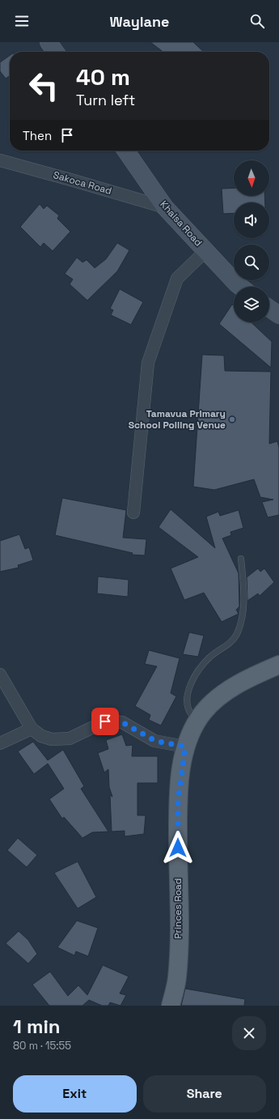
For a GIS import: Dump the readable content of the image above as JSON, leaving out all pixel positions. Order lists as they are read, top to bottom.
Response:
{
  "streets": {
    "main road": ["Khalsa Road", "Princes Road"],
    "street": ["Sakoca Road"]
  },
  "crossings": [
    ["Sakoca Road", "Khalsa Road"]
  ],
  "places": ["Tamavua Primary School Polling Venue"],
  "north": "bottom",
  "page": {
    "header": "Waylane",
    "turn": ["40 m", "Turn left"],
    "then": "Then",
    "heading": ["1 min", "80 m · 15:55"],
    "buttons": ["Exit", "Share"]
  }
}
